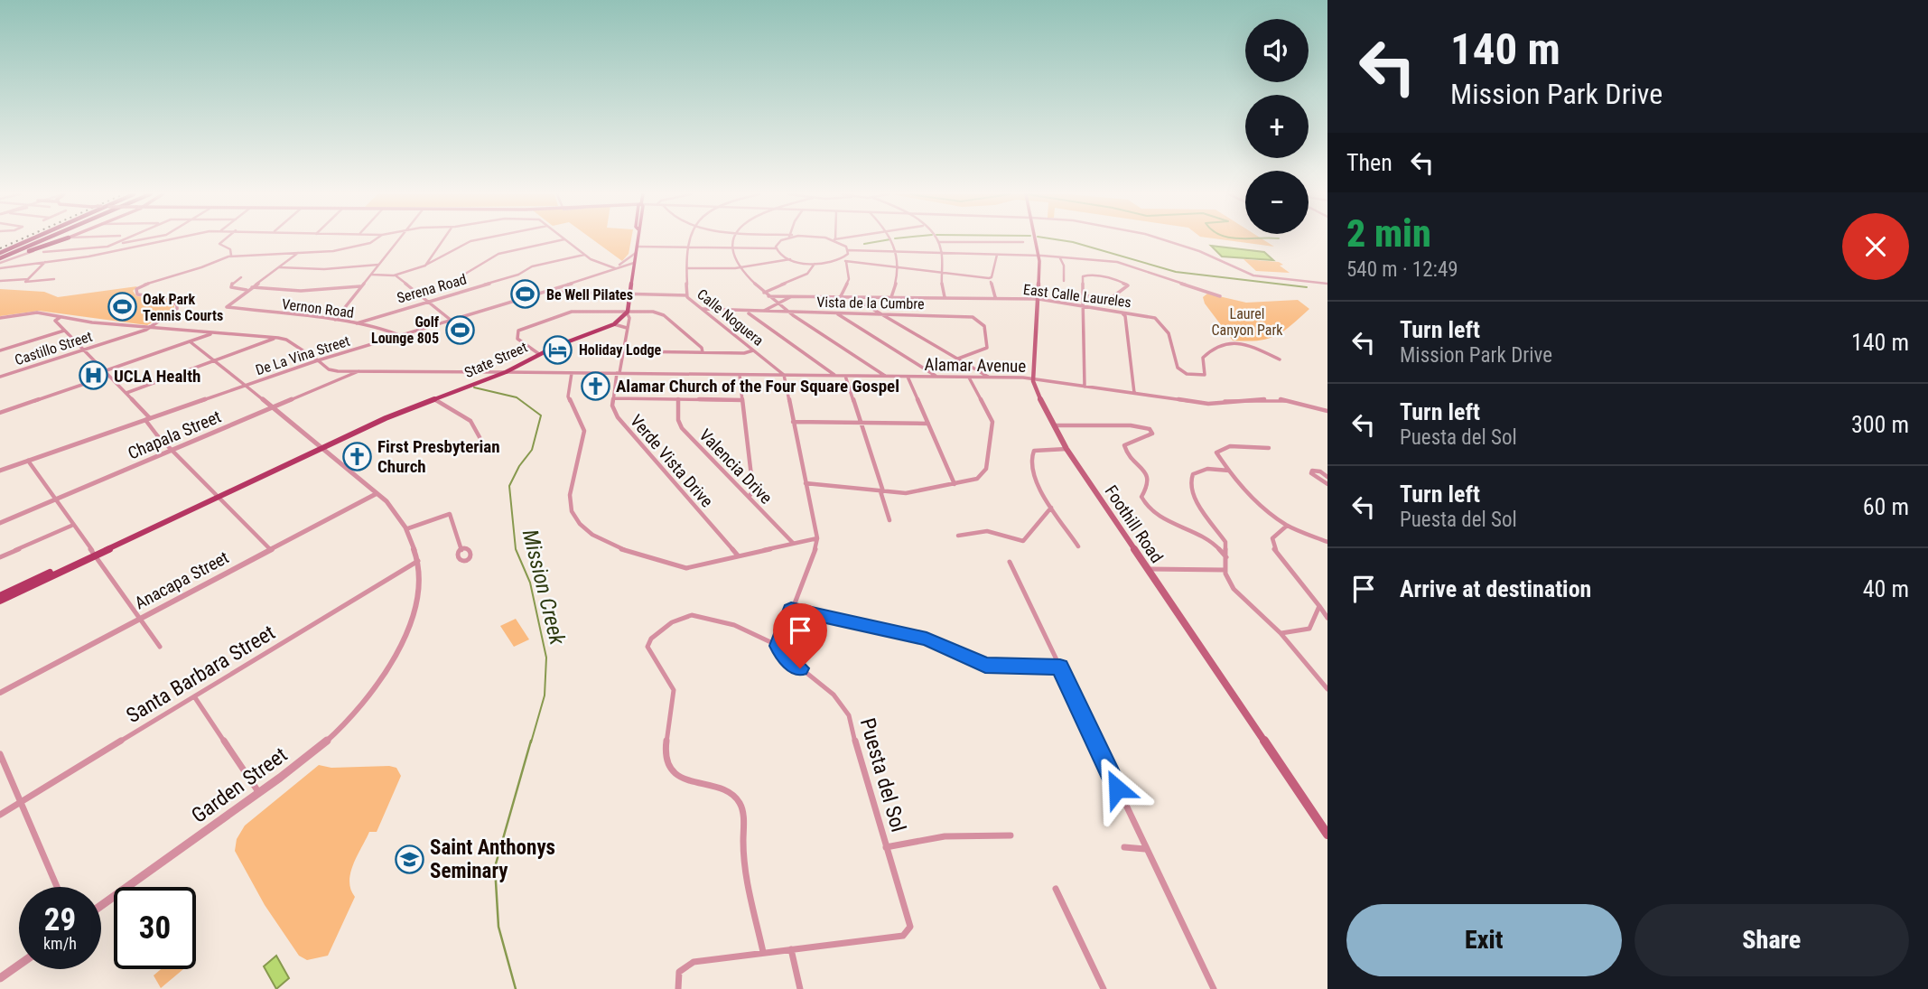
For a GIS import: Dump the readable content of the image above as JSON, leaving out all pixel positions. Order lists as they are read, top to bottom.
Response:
{
  "streets": {
    "main road": ["State Street", "Foothill Road"],
    "street": [
      "Serena Road",
      "East Calle Laureles",
      "Vista de la Cumbre",
      "Vernon Road",
      "Calle Noguera",
      "Castillo Street",
      "De La Vina Street",
      "Alamar Avenue",
      "Chapala Street",
      "Verde Vista Drive",
      "Valencia Drive",
      "Anacapa Street",
      "Santa Barbara Street",
      "Puesta del Sol",
      "Garden Street"
    ]
  },
  "crossings": [
    ["Serena Road", "Vernon Road"],
    ["East Calle Laureles", "Foothill Road"],
    ["Vista de la Cumbre", "Calle Noguera"],
    ["Vernon Road", "De La Vina Street"],
    ["Calle Noguera", "Alamar Avenue"],
    ["State Street", "Alamar Avenue"],
    ["State Street", "Verde Vista Drive"],
    ["Alamar Avenue", "Verde Vista Drive"],
    ["Alamar Avenue", "Foothill Road"],
    ["Santa Barbara Street", "Garden Street"]
  ],
  "water": ["Mission Creek"],
  "parks": ["Laurel Canyon Park"],
  "places": {
    "sports": ["Be Well Pilates", "Oak Park Tennis Courts", "Golf Lounge 805"],
    "hotel": ["Holiday Lodge"],
    "hospital": ["UCLA Health"],
    "church": ["Alamar Church of the Four Square Gospel", "First Presbyterian Church"],
    "school or university": ["Saint Anthonys Seminary"]
  },
  "page": {
    "turn": ["140 m", "Mission Park Drive"],
    "map_buttons": ["+", "−"],
    "then": "Then",
    "heading": ["2 min", "540 m · 12:49"],
    "list": [
      {
        "name": "Turn left",
        "note": "Mission Park Drive",
        "value": "140 m"
      },
      {
        "name": "Turn left",
        "note": "Puesta del Sol",
        "value": "300 m"
      },
      {
        "name": "Turn left",
        "note": "Puesta del Sol",
        "value": "60 m"
      },
      {
        "name": "Arrive at destination",
        "value": "40 m"
      }
    ],
    "speed": "29 km/h",
    "limit": "30",
    "buttons": ["Exit", "Share"]
  }
}
